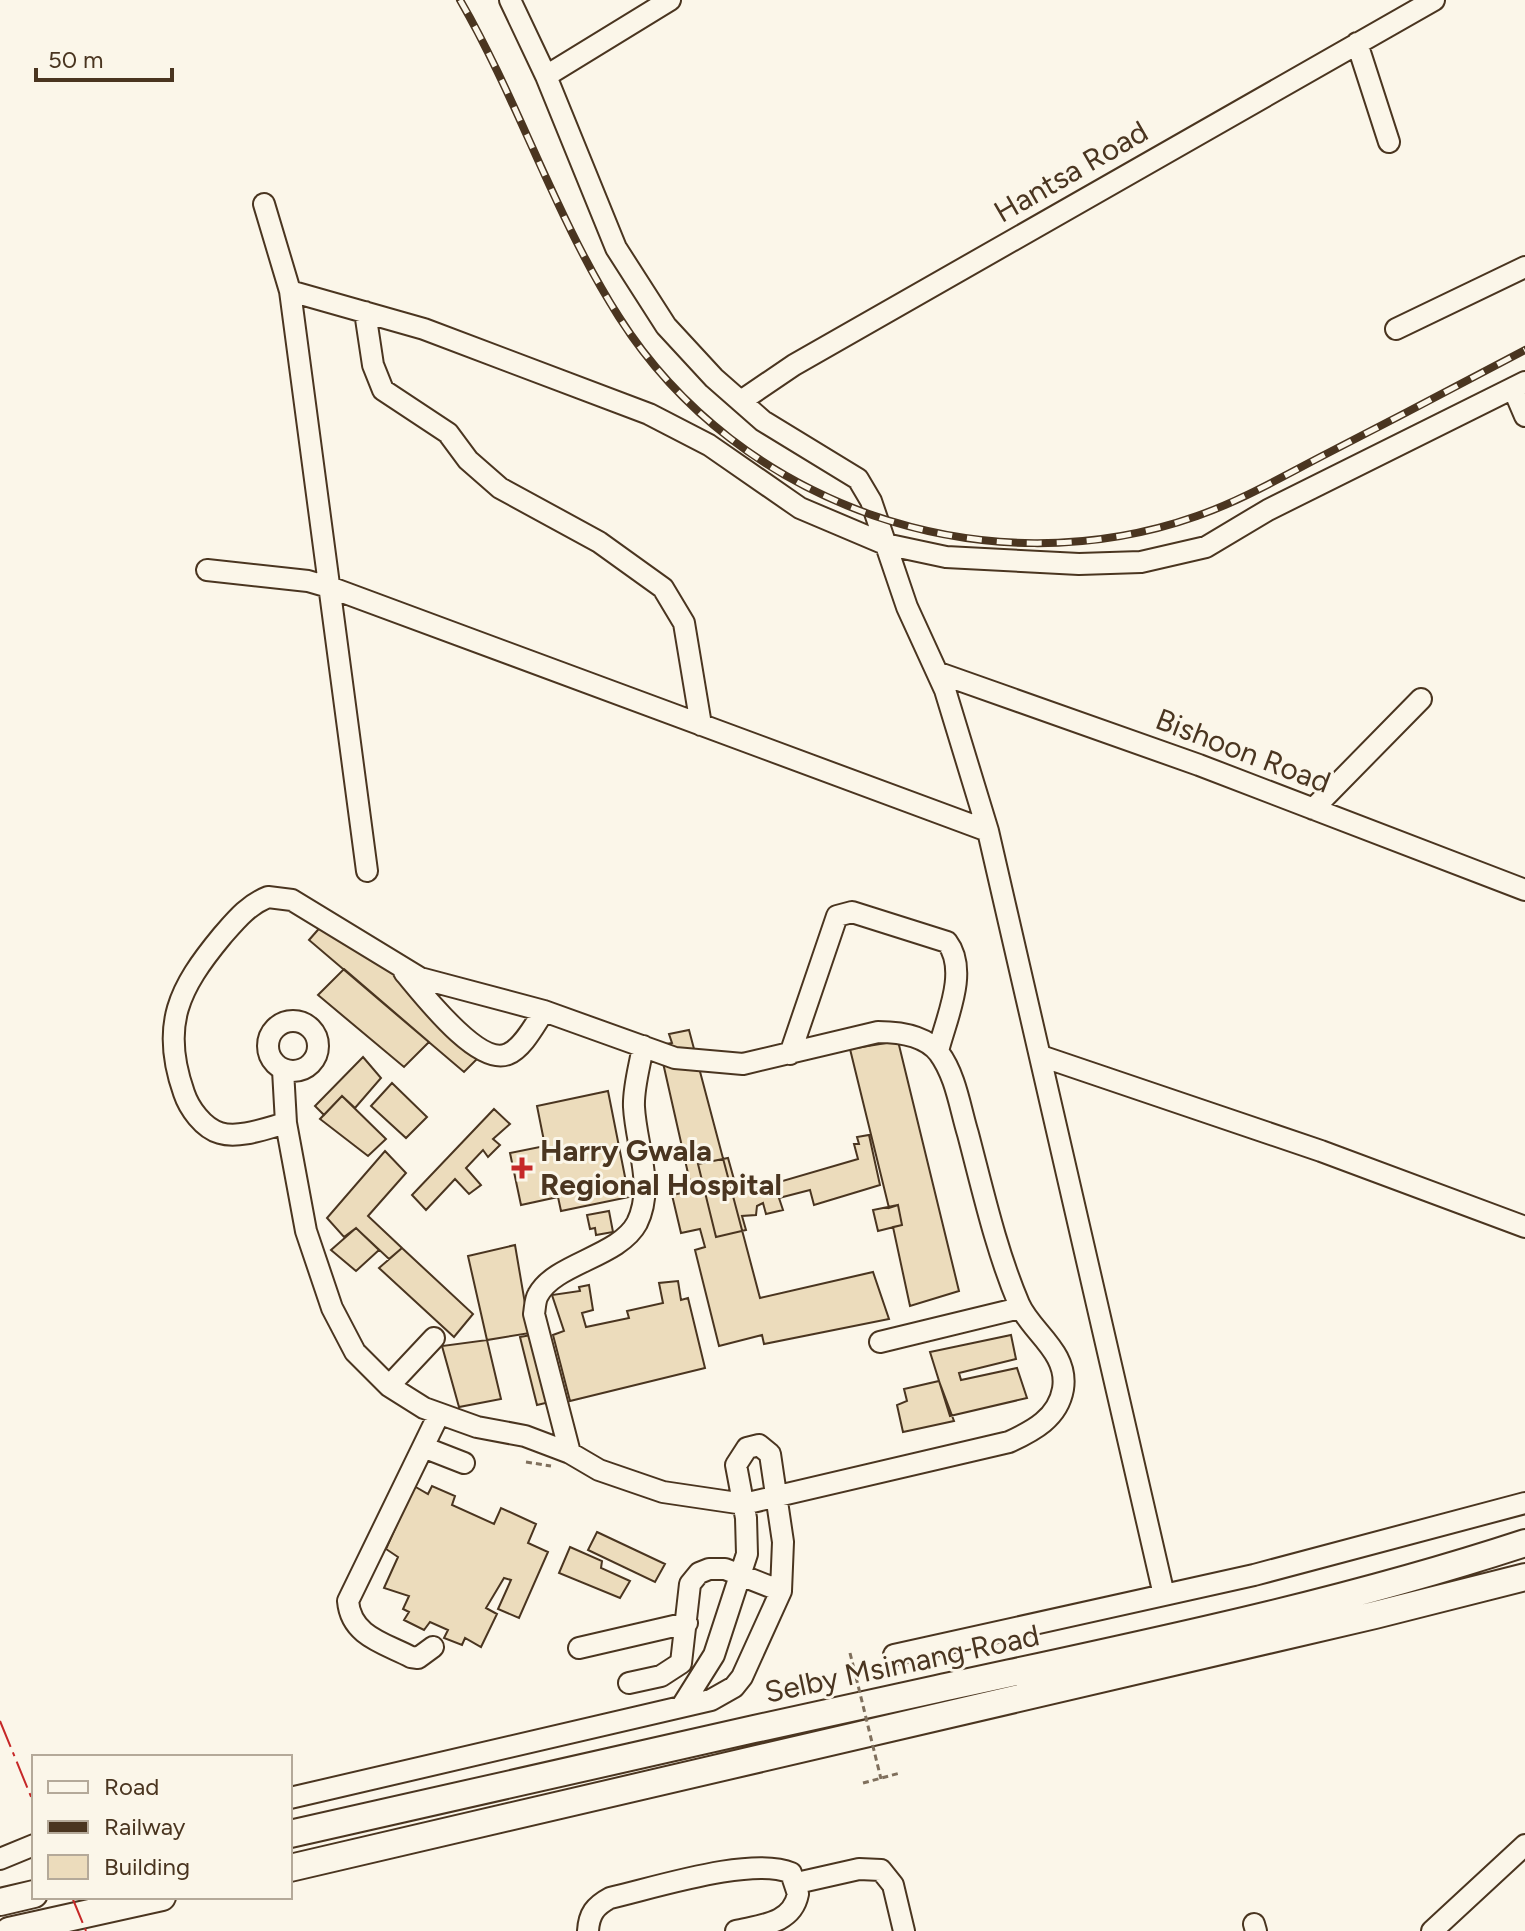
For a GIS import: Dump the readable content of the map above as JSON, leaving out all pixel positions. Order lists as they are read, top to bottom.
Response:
{
  "streets": {
    "main road": ["Selby Msimang Road"],
    "street": ["Hantsa Road", "Bishoon Road"]
  },
  "places": {
    "health": ["Harry Gwala Regional Hospital"]
  },
  "legend": ["Road", "Railway", "Building"],
  "scale_bar": "50 m"
}
